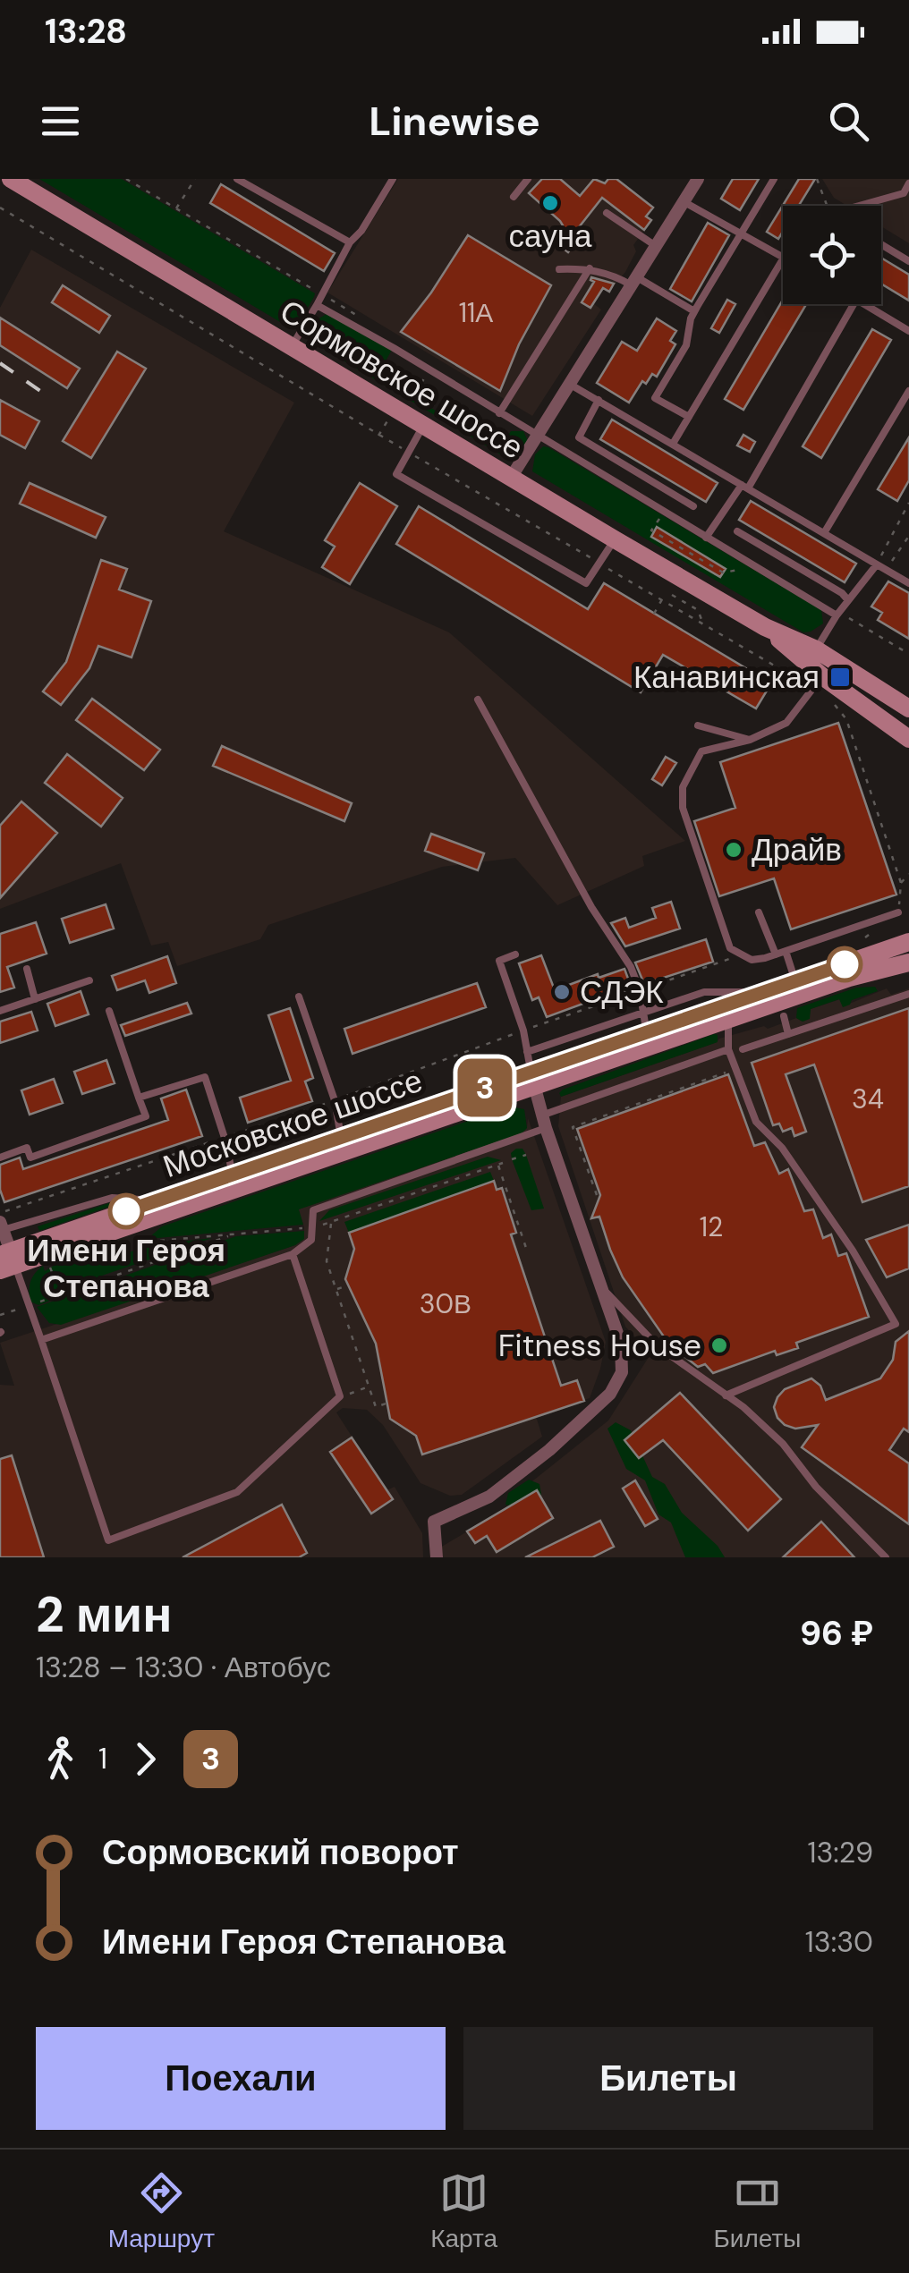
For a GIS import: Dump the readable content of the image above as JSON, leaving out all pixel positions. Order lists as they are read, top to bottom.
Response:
{
  "streets": {
    "main road": ["Сормовское шоссе", "Московское шоссе"]
  },
  "places": {
    "other": [
      "сауна",
      "Драйв",
      "СДЭК",
      "Имени Героя Степанова",
      "Fitness House"
    ],
    "transit": ["Канавинская"]
  },
  "lines": ["bus line 3"],
  "house_numbers": [
    "11А",
    "34",
    "12",
    "30В"
  ],
  "page": {
    "status": "13:28",
    "header": "Linewise",
    "on_map": "3",
    "heading": ["2 мин", "13:28 – 13:30 · Автобус", "96 ₽"],
    "legs": ["1", "3"],
    "list": [
      {
        "name": "Сормовский поворот",
        "value": "13:29"
      },
      {
        "name": "Имени Героя Степанова",
        "value": "13:30"
      }
    ],
    "buttons": ["Поехали", "Билеты"],
    "tabs": ["Маршрут", "Карта", "Билеты"]
  }
}
